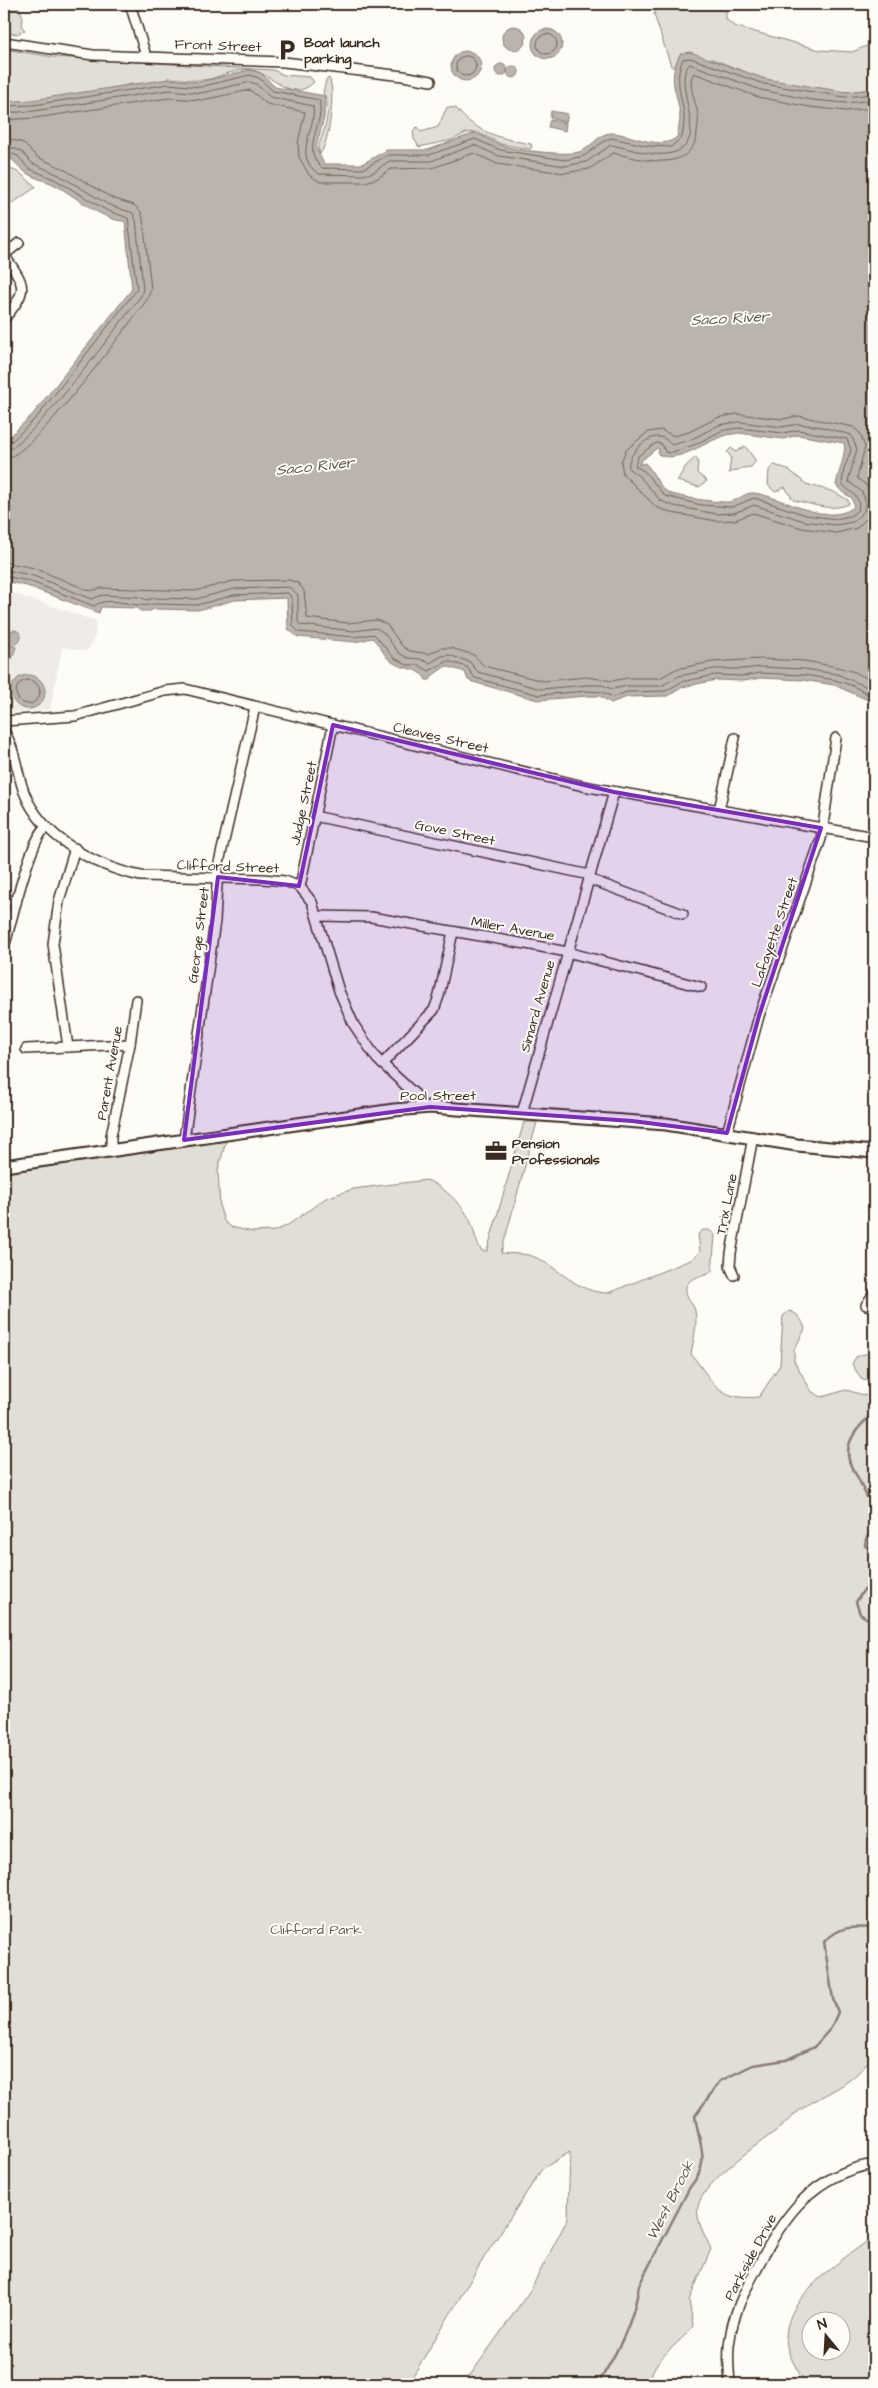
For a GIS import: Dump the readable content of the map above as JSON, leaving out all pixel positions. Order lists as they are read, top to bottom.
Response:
{
  "streets": {
    "main road": ["Pool Street"],
    "street": [
      "Front Street",
      "Cleaves Street",
      "Judge Street",
      "Gove Street",
      "Clifford Street",
      "Miller Avenue",
      "Lafayette Street",
      "George Street",
      "Simard Avenue",
      "Parent Avenue",
      "Trix Lane",
      "Parkside Drive"
    ]
  },
  "crossings": [
    ["Cleaves Street", "Judge Street"],
    ["Cleaves Street", "Lafayette Street"],
    ["Cleaves Street", "George Street"],
    ["Cleaves Street", "Simard Avenue"],
    ["Judge Street", "Gove Street"],
    ["Judge Street", "Clifford Street"],
    ["Gove Street", "Simard Avenue"],
    ["Clifford Street", "George Street"],
    ["Miller Avenue", "Simard Avenue"],
    ["Lafayette Street", "Pool Street"],
    ["George Street", "Pool Street"],
    ["Simard Avenue", "Pool Street"],
    ["Parent Avenue", "Pool Street"],
    ["Pool Street", "Trix Lane"]
  ],
  "water": ["Saco River", "West Brook"],
  "parks": ["Clifford Park"],
  "places": {
    "parking": ["Boat launch parking"],
    "office": ["Pension Professionals"]
  },
  "north": "top"
}
